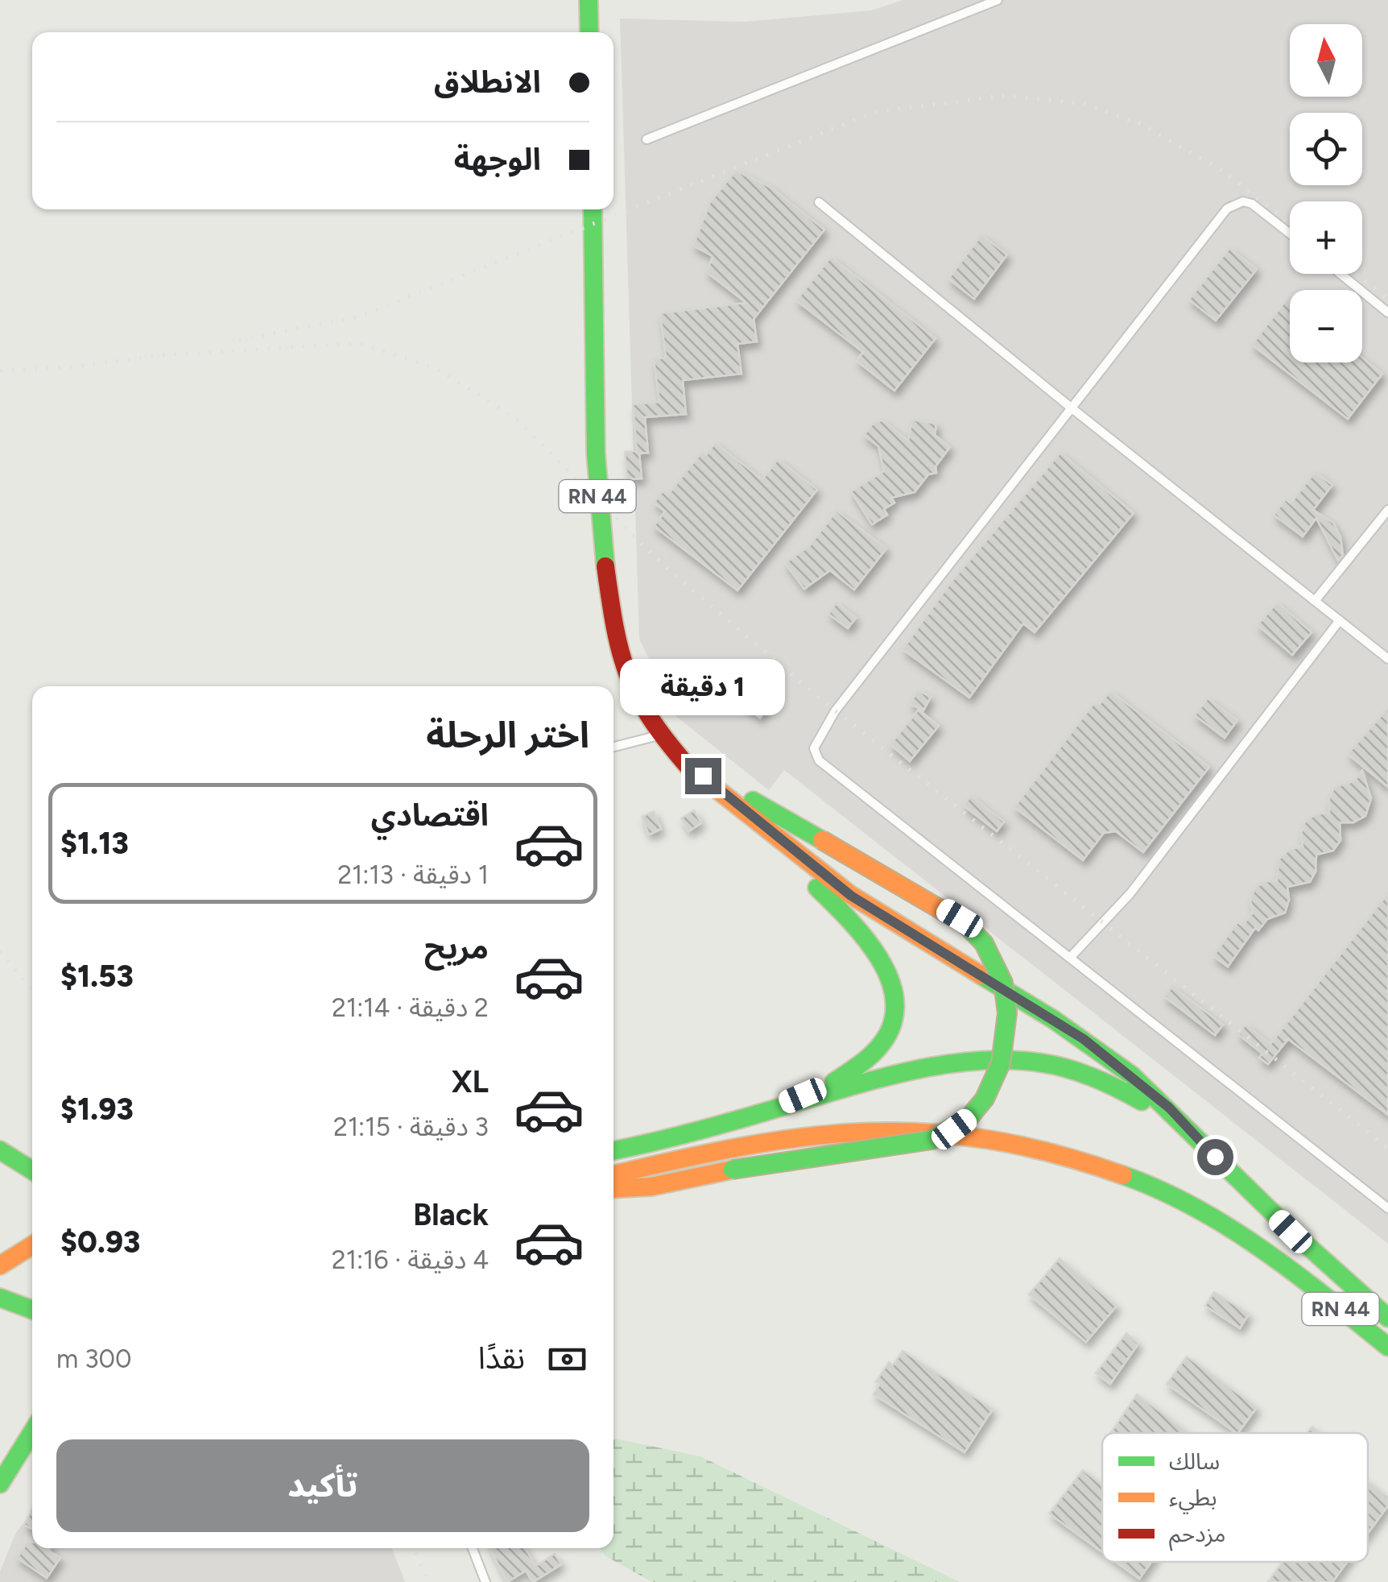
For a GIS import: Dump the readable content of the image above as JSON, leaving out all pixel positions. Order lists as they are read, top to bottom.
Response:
{
  "streets": {
    "main road": ["RN 44"]
  },
  "legend": ["سالك", "بطيء", "مزدحم"],
  "north": "top",
  "page": {
    "map_buttons": ["+", "−"],
    "banner": ["الانطلاق", "الوجهة"],
    "bubble": "1 دقيقة",
    "heading": "اختر الرحلة",
    "list": [
      {
        "name": "اقتصادي",
        "note": "1 دقيقة · 21:13",
        "value": "$1.13"
      },
      {
        "name": "مريح",
        "note": "2 دقيقة · 21:14",
        "value": "$1.53"
      },
      {
        "name": "XL",
        "note": "3 دقيقة · 21:15",
        "value": "$1.93"
      },
      {
        "name": "Black",
        "note": "4 دقيقة · 21:16",
        "value": "$0.93"
      }
    ],
    "pay": ["نقدًا", "300 m"],
    "buttons": "تأكيد"
  }
}
